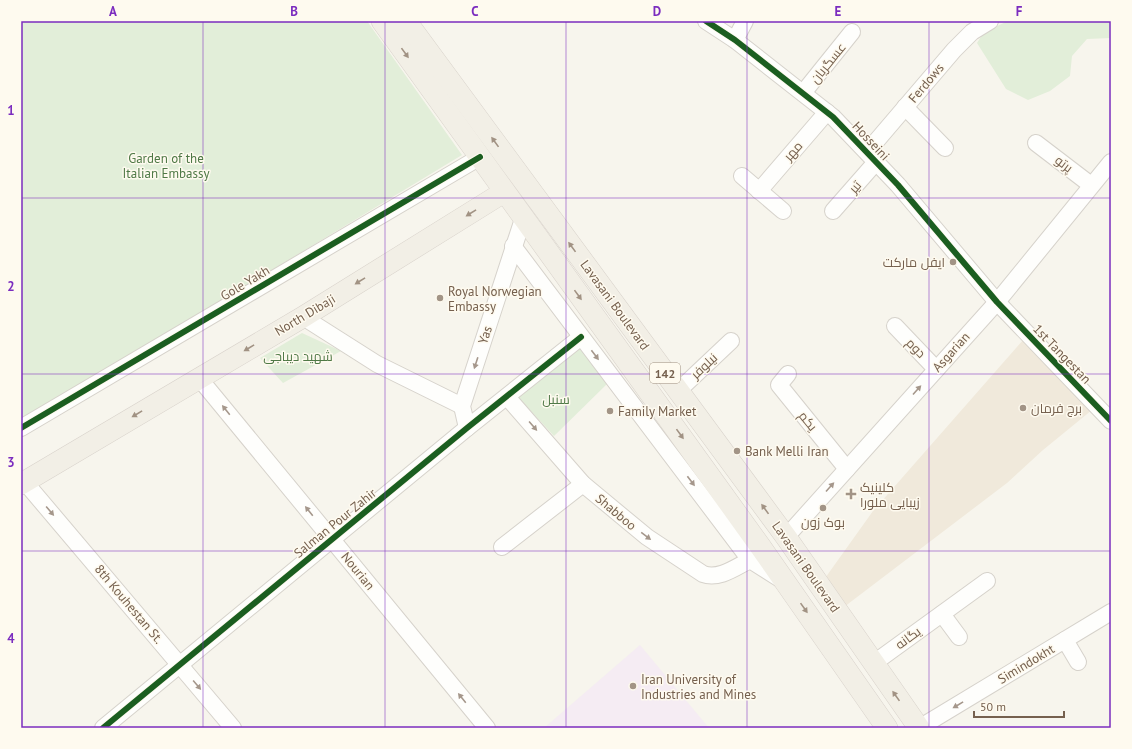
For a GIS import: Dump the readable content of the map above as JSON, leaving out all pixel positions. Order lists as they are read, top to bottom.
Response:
{
  "streets": {
    "main road": ["Lavasani Boulevard", "North Dibaji", "142"],
    "street": [
      "عسگریان",
      "Ferdows",
      "Hosseini",
      "مهر",
      "پرتو",
      "تیر",
      "Gole Yakh",
      "Yas",
      "دوم",
      "Asgarian",
      "1st Tangestan",
      "نیلوفر",
      "یکم",
      "Shabboo",
      "Salman Pour Zahir",
      "Nourian",
      "8th Kouhestan St.",
      "یگانه",
      "Simindokht"
    ]
  },
  "crossings": [
    ["عسگریان", "Hosseini"],
    ["Ferdows", "Hosseini"],
    ["Ferdows", "تیر"],
    ["Hosseini", "مهر"],
    ["Hosseini", "تیر"],
    ["Hosseini", "Asgarian"],
    ["Hosseini", "1st Tangestan"],
    ["پرتو", "Asgarian"],
    ["Gole Yakh", "Lavasani Boulevard"],
    ["Lavasani Boulevard", "North Dibaji"],
    ["Lavasani Boulevard", "Yas"],
    ["Lavasani Boulevard", "Asgarian"],
    ["Lavasani Boulevard", "نیلوفر"],
    ["Lavasani Boulevard", "یگانه"],
    ["Lavasani Boulevard", "Simindokht"],
    ["North Dibaji", "Nourian"],
    ["North Dibaji", "8th Kouhestan St."],
    ["دوم", "Asgarian"],
    ["Asgarian", "1st Tangestan"],
    ["Asgarian", "یکم"],
    ["Shabboo", "Salman Pour Zahir"],
    ["Salman Pour Zahir", "Nourian"],
    ["Salman Pour Zahir", "8th Kouhestan St."]
  ],
  "one_way": [
    "North Dibaji",
    "Yas",
    "Asgarian",
    "Nourian",
    "8th Kouhestan St.",
    "Simindokht"
  ],
  "parks": ["Garden of the Italian Embassy", "شهید دیباجی", "سنبل"],
  "places": {
    "other": [
      "ایفل مارکت",
      "Royal Norwegian Embassy",
      "برج فرمان",
      "Family Market",
      "Bank Melli Iran",
      "بوک زون",
      "Iran University of Industries and Mines"
    ],
    "health": ["کلینیک زیبایی ملورا"]
  },
  "scale_bar": "50 m",
  "grid": {
    "columns": [
      "A",
      "B",
      "C",
      "D",
      "E",
      "F"
    ],
    "rows": [
      "1",
      "2",
      "3",
      "4"
    ]
  }
}
